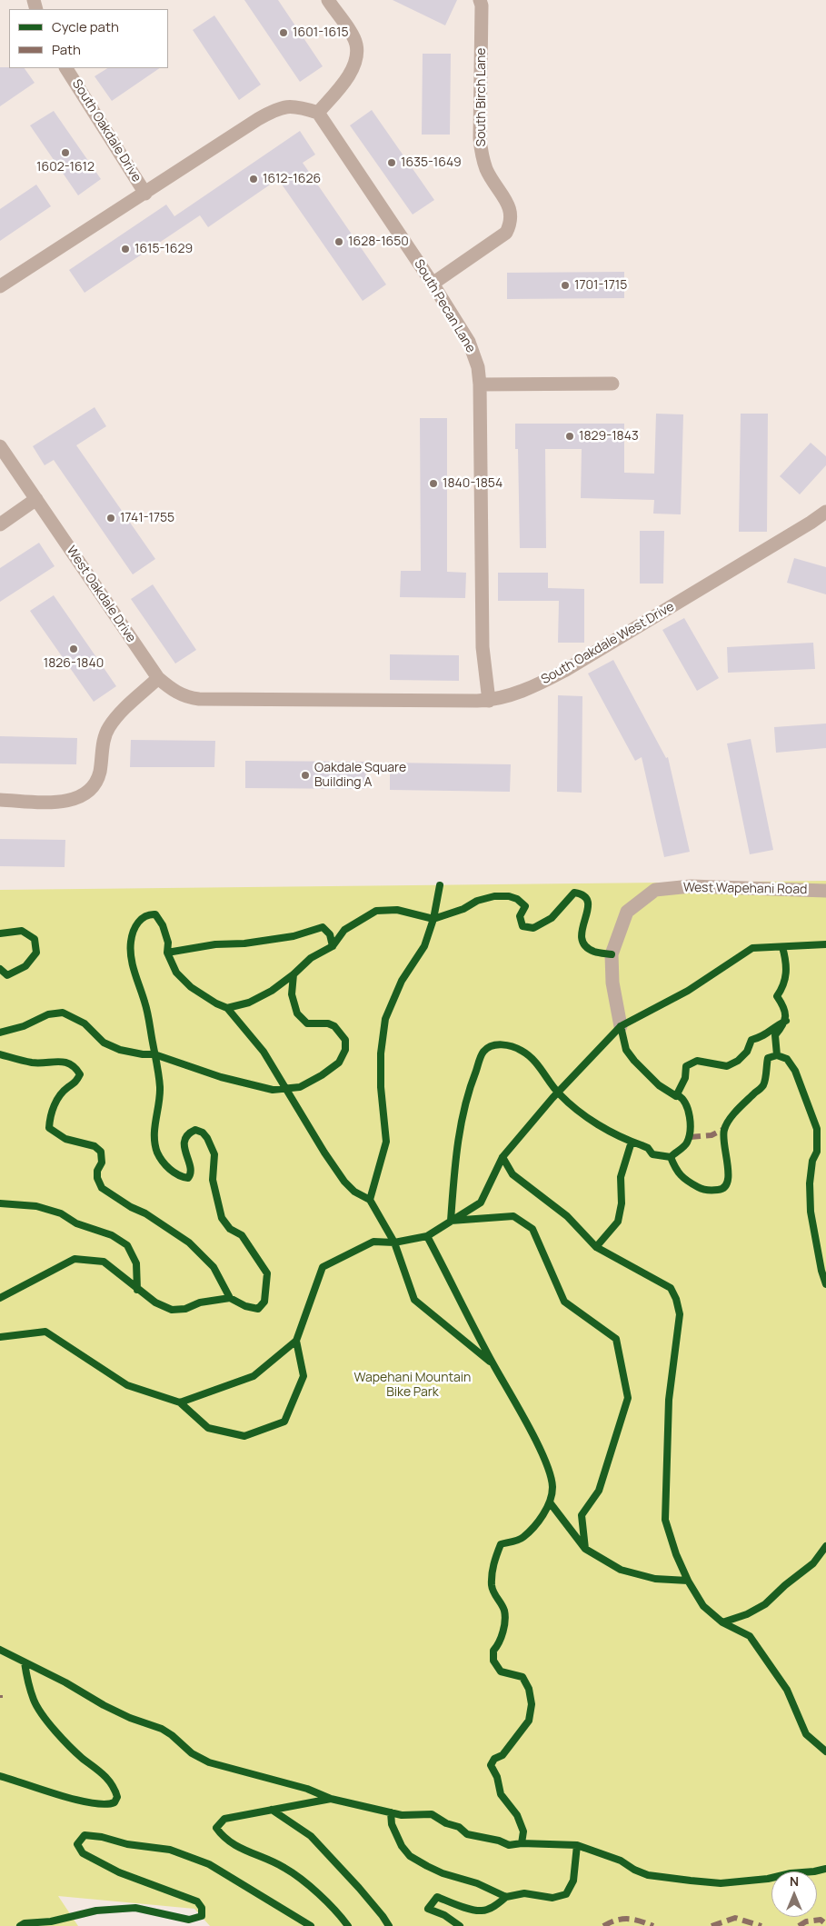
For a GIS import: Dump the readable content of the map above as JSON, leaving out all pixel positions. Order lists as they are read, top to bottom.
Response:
{
  "streets": {
    "street": [
      "South Birch Lane",
      "South Oakdale Drive",
      "South Pecan Lane",
      "West Oakdale Drive",
      "South Oakdale West Drive",
      "West Wapehani Road"
    ]
  },
  "crossings": [
    ["South Birch Lane", "South Pecan Lane"],
    ["South Pecan Lane", "South Oakdale West Drive"],
    ["West Oakdale Drive", "South Oakdale West Drive"]
  ],
  "parks": ["Wapehani Mountain Bike Park"],
  "places": [
    "1601-1615",
    "1602-1612",
    "1635-1649",
    "1612-1626",
    "1628-1650",
    "1615-1629",
    "1701-1715",
    "1829-1843",
    "1840-1854",
    "1741-1755",
    "1826-1840",
    "Oakdale Square Building A"
  ],
  "legend": ["Cycle path", "Path"],
  "north": "top"
}
